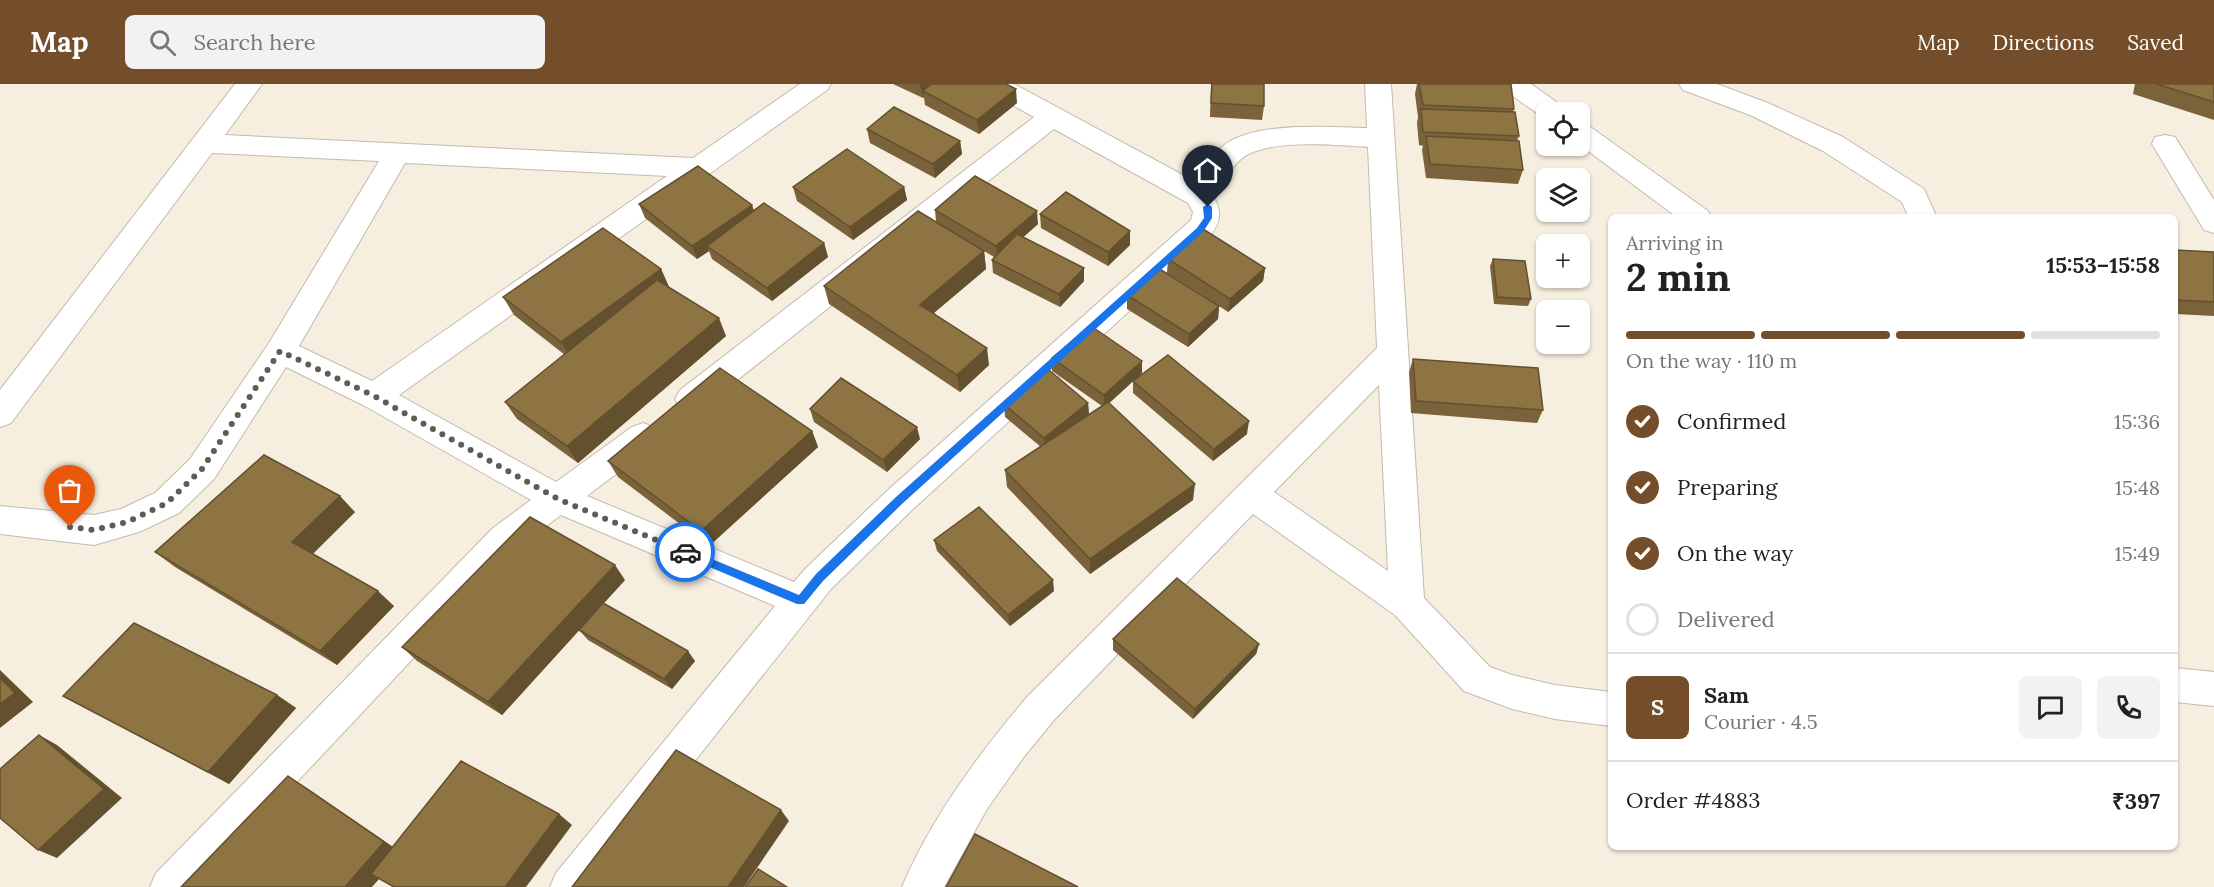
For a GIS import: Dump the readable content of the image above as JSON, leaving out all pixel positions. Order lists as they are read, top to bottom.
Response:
{
  "page": {
    "header": "Map",
    "search": "Search here",
    "nav": ["Map", "Directions", "Saved"],
    "map_buttons": ["+", "−"],
    "heading": ["2 min", "Arriving in", "15:53–15:58"],
    "panel": [
      "Sam",
      "Courier · 4.5",
      "Order #4883",
      "₹397"
    ],
    "bar": "On the way · 110 m",
    "list": [
      ["Confirmed", "15:36"],
      ["Preparing", "15:48"],
      ["On the way", "15:49"],
      "Delivered"
    ],
    "round": "S"
  }
}
